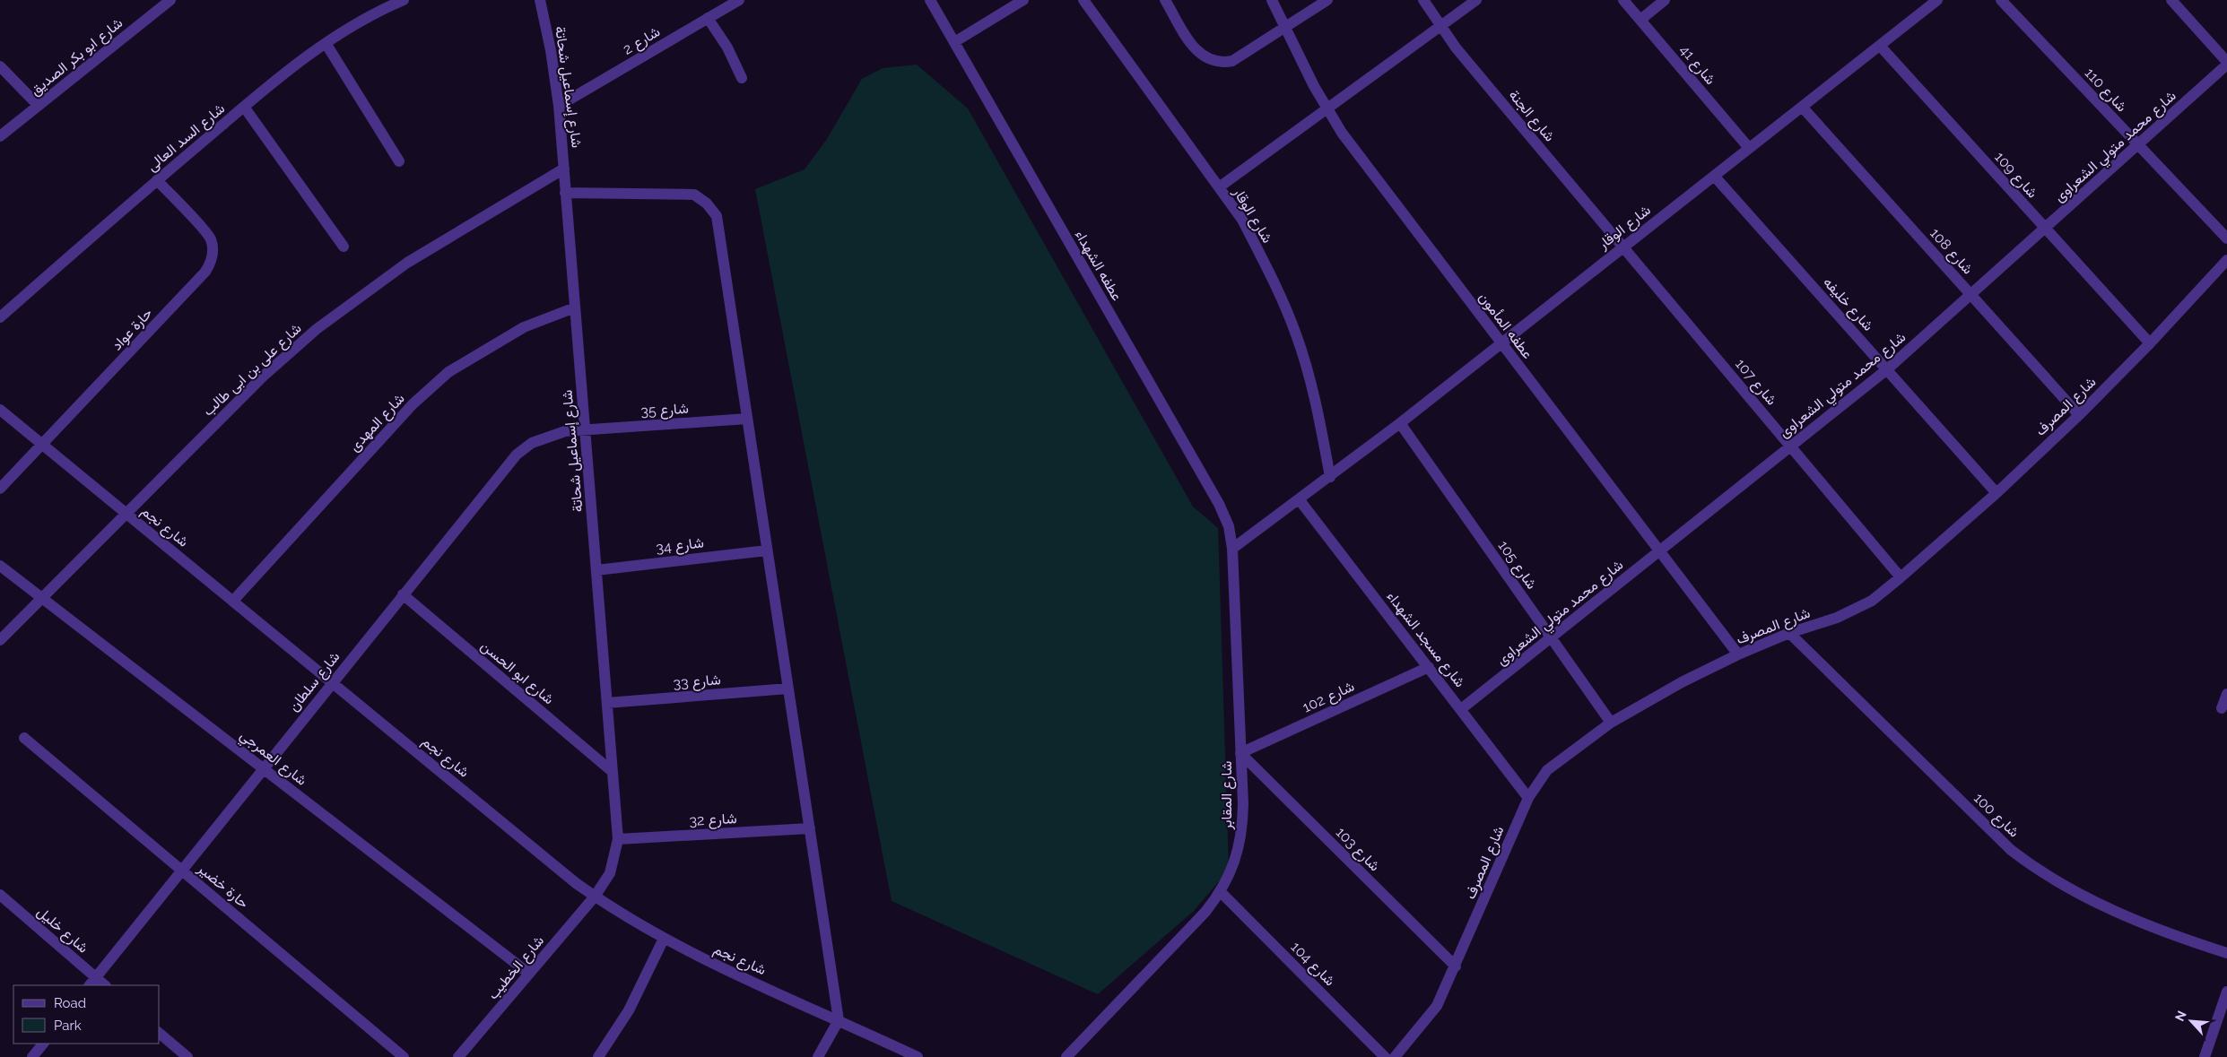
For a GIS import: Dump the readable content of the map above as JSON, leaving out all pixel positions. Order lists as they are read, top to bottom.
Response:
{
  "streets": {
    "street": [
      "شارع 2",
      "شارع ابو بكر الصديق",
      "شارع 41",
      "شارع إسماعيل شحاتة",
      "شارع 110",
      "شارع الجنة",
      "شارع السد العالى",
      "شارع محمد متولي الشعراوى",
      "شارع 109",
      "شارع الوقار",
      "شارع 108",
      "عطفه الشهداء",
      "شارع خليفه",
      "عطفه المأمون",
      "حارة عواد",
      "شارع على بن ابى طالب",
      "شارع 107",
      "شارع المصرف",
      "شارع 35",
      "شارع المهدى",
      "شارع نجم",
      "شارع 34",
      "شارع 105",
      "شارع مسجد الشهداء",
      "شارع ابو الحسن",
      "شارع سلطان",
      "شارع 33",
      "شارع 102",
      "شارع العمرجي",
      "شارع المقابر",
      "شارع 100",
      "شارع 32",
      "شارع 103",
      "حارة خضير",
      "شارع خليل",
      "شارع 104",
      "شارع الخطيب"
    ]
  },
  "crossings": [
    ["شارع 2", "شارع إسماعيل شحاتة"],
    ["شارع 41", "شارع الوقار"],
    ["شارع إسماعيل شحاتة", "شارع على بن ابى طالب"],
    ["شارع إسماعيل شحاتة", "شارع 35"],
    ["شارع إسماعيل شحاتة", "شارع المهدى"],
    ["شارع إسماعيل شحاتة", "شارع نجم"],
    ["شارع إسماعيل شحاتة", "شارع 34"],
    ["شارع إسماعيل شحاتة", "شارع ابو الحسن"],
    ["شارع إسماعيل شحاتة", "شارع سلطان"],
    ["شارع إسماعيل شحاتة", "شارع 33"],
    ["شارع إسماعيل شحاتة", "شارع 32"],
    ["شارع إسماعيل شحاتة", "شارع الخطيب"],
    ["شارع 110", "شارع محمد متولي الشعراوى"],
    ["شارع الجنة", "شارع الوقار"],
    ["شارع الجنة", "شارع 107"],
    ["شارع السد العالى", "حارة عواد"],
    ["شارع محمد متولي الشعراوى", "شارع 109"],
    ["شارع محمد متولي الشعراوى", "شارع 108"],
    ["شارع محمد متولي الشعراوى", "شارع خليفه"],
    ["شارع محمد متولي الشعراوى", "عطفه المأمون"],
    ["شارع محمد متولي الشعراوى", "شارع 107"],
    ["شارع محمد متولي الشعراوى", "شارع 105"],
    ["شارع محمد متولي الشعراوى", "شارع مسجد الشهداء"],
    ["شارع 109", "شارع الوقار"],
    ["شارع 109", "شارع المصرف"],
    ["شارع الوقار", "شارع 108"],
    ["شارع الوقار", "عطفه الشهداء"],
    ["شارع الوقار", "شارع خليفه"],
    ["شارع الوقار", "عطفه المأمون"],
    ["شارع الوقار", "شارع 107"],
    ["شارع الوقار", "شارع 105"],
    ["شارع الوقار", "شارع مسجد الشهداء"],
    ["شارع الوقار", "شارع المقابر"],
    ["شارع 108", "شارع المصرف"],
    ["عطفه الشهداء", "شارع المقابر"],
    ["شارع خليفه", "شارع المصرف"],
    ["عطفه المأمون", "شارع المصرف"],
    ["حارة عواد", "شارع نجم"],
    ["شارع على بن ابى طالب", "شارع نجم"],
    ["شارع على بن ابى طالب", "شارع العمرجي"],
    ["شارع 107", "شارع المصرف"],
    ["شارع المصرف", "شارع 105"],
    ["شارع المصرف", "شارع مسجد الشهداء"],
    ["شارع المصرف", "شارع 100"],
    ["شارع المصرف", "شارع 103"],
    ["شارع 35", "شارع سلطان"],
    ["شارع المهدى", "شارع نجم"],
    ["شارع نجم", "شارع سلطان"],
    ["شارع نجم", "شارع الخطيب"],
    ["شارع مسجد الشهداء", "شارع 102"],
    ["شارع ابو الحسن", "شارع سلطان"],
    ["شارع سلطان", "شارع العمرجي"],
    ["شارع سلطان", "حارة خضير"],
    ["شارع سلطان", "شارع خليل"],
    ["شارع 102", "شارع المقابر"],
    ["شارع 102", "شارع 103"],
    ["شارع العمرجي", "شارع الخطيب"],
    ["شارع المقابر", "شارع 103"],
    ["شارع المقابر", "شارع 104"]
  ],
  "legend": ["Road", "Park"],
  "north": "top left"
}
